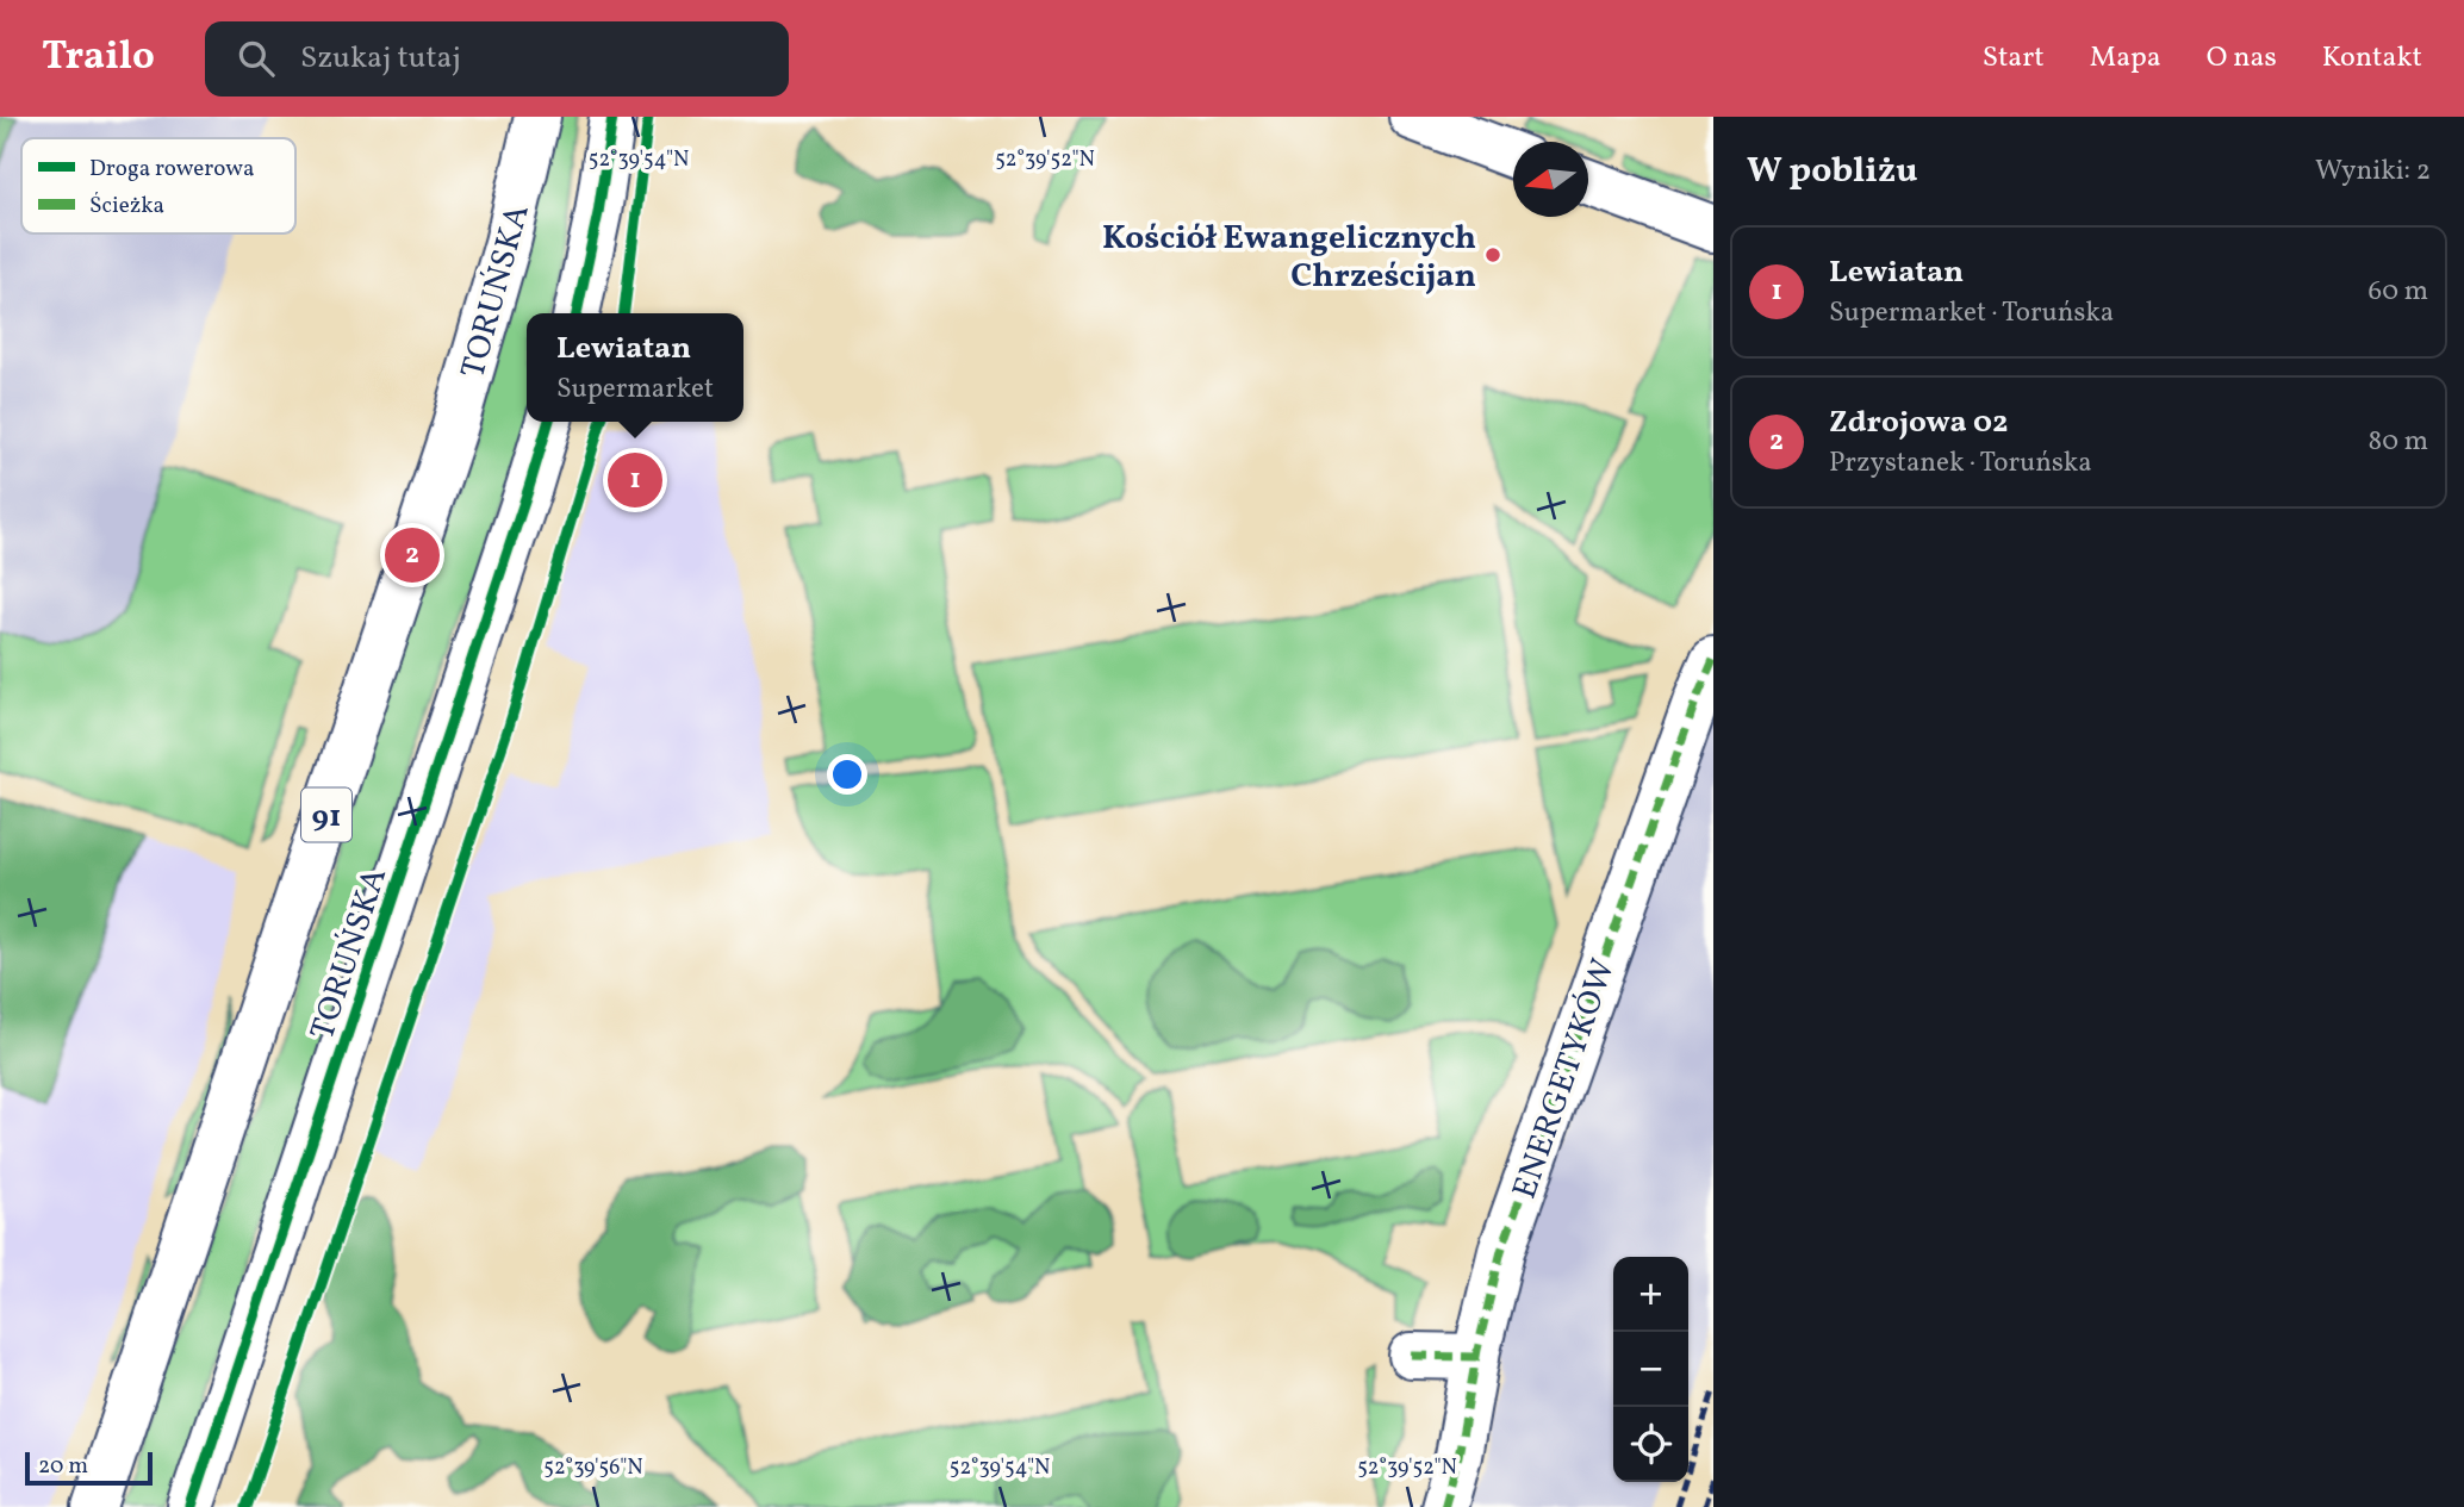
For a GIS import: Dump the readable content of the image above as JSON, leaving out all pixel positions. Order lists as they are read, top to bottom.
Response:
{
  "streets": {
    "main road": ["TORUŃSKA", "91", "ENERGETYKÓW"]
  },
  "places": ["Kościół Ewangelicznych Chrześcijan"],
  "legend": ["Droga rowerowa", "Ścieżka"],
  "scale_bar": "20 m",
  "north": "left",
  "page": {
    "header": "Trailo",
    "search": "Szukaj tutaj",
    "nav": [
      "Start",
      "Mapa",
      "O nas",
      "Kontakt"
    ],
    "heading": ["W pobliżu", "Wyniki: 2"],
    "list": [
      {
        "mark": "1",
        "name": "Lewiatan",
        "note": "Supermarket · Toruńska",
        "value": "60 m"
      },
      {
        "mark": "2",
        "name": "Zdrojowa 02",
        "note": "Przystanek · Toruńska",
        "value": "80 m"
      }
    ],
    "popup": ["Lewiatan", "Supermarket"],
    "pins": ["1", "2"],
    "map_buttons": ["+", "−"],
    "scale": "20 m"
  },
  "coordinates": ["52°39'54\"N", "52°39'52\"N", "52°39'56\"N"]
}
